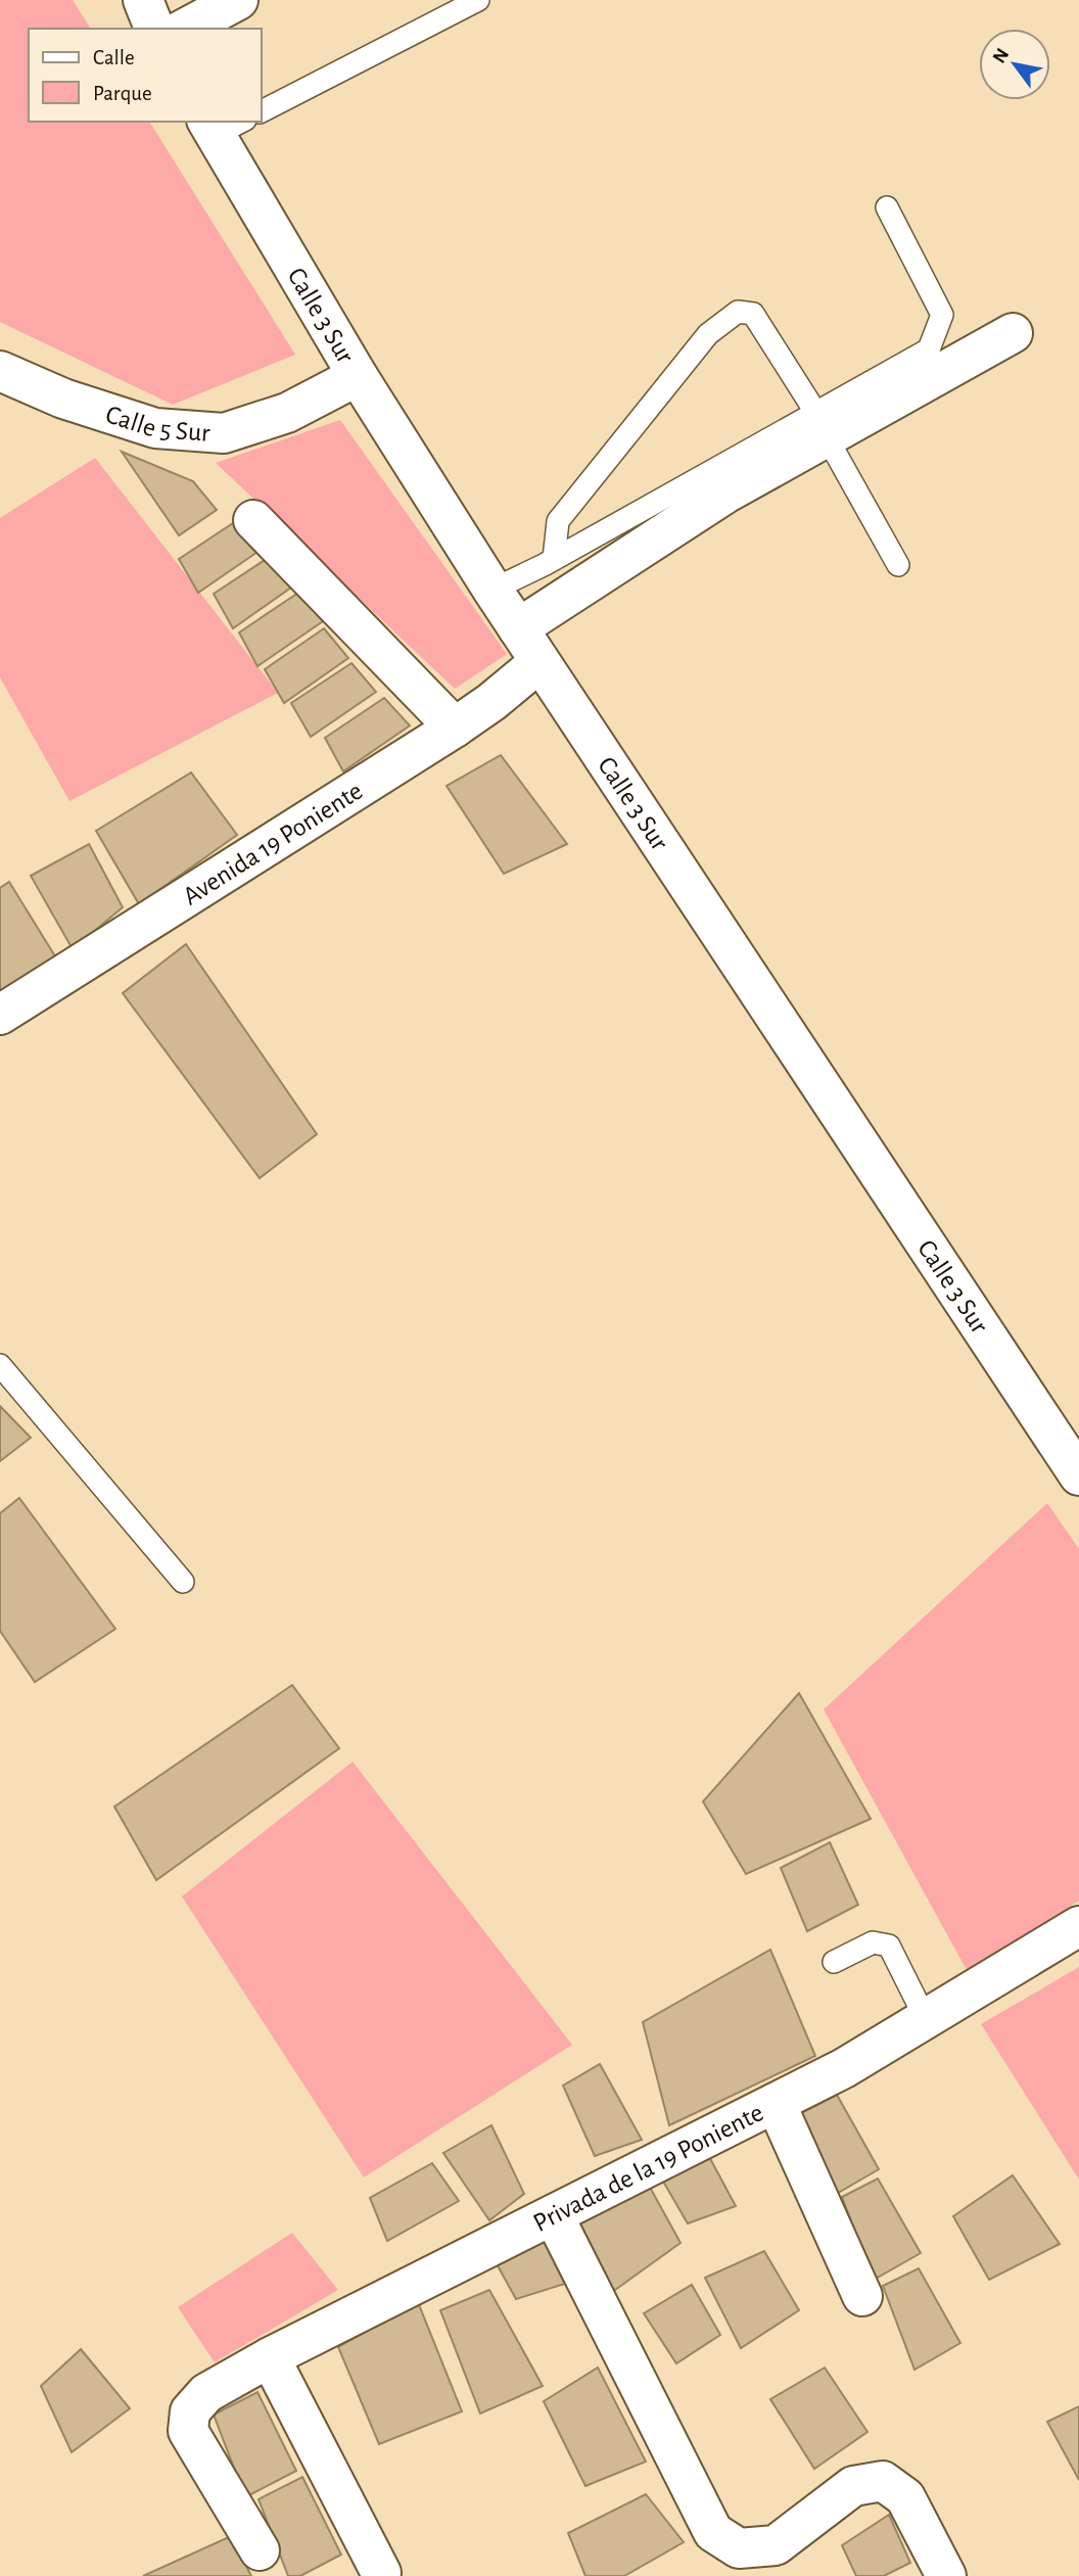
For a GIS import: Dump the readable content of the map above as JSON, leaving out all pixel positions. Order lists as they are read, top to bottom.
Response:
{
  "streets": {
    "street": [
      "Calle 3 Sur",
      "Calle 5 Sur",
      "Avenida 19 Poniente",
      "Privada de la 19 Poniente"
    ]
  },
  "crossings": [
    ["Calle 3 Sur", "Calle 5 Sur"],
    ["Calle 3 Sur", "Avenida 19 Poniente"]
  ],
  "legend": ["Calle", "Parque"],
  "north": "top left"
}
